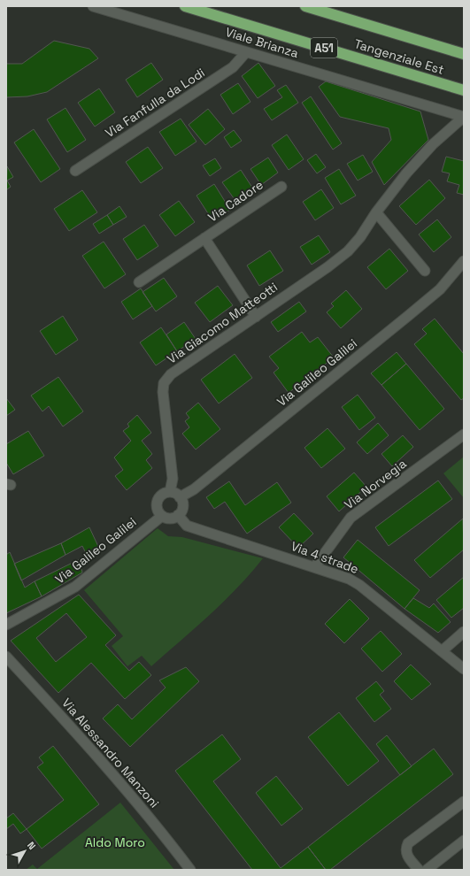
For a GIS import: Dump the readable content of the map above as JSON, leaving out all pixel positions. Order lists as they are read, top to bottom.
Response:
{
  "streets": {
    "highway": ["A51", "Tangenziale Est"],
    "street": [
      "Viale Brianza",
      "Via Fanfulla da Lodi",
      "Via Cadore",
      "Via Giacomo Matteotti",
      "Via Galileo Galilei",
      "Via Norvegia",
      "Via 4 strade",
      "Via Alessandro Manzoni"
    ]
  },
  "crossings": [
    ["Viale Brianza", "Via Fanfulla da Lodi"],
    ["Viale Brianza", "Via Giacomo Matteotti"],
    ["Via Cadore", "Via Giacomo Matteotti"],
    ["Via Giacomo Matteotti", "Via Galileo Galilei"],
    ["Via Giacomo Matteotti", "Via 4 strade"],
    ["Via Galileo Galilei", "Via 4 strade"],
    ["Via Norvegia", "Via 4 strade"]
  ],
  "parks": ["Aldo Moro"],
  "north": "top right"
}
